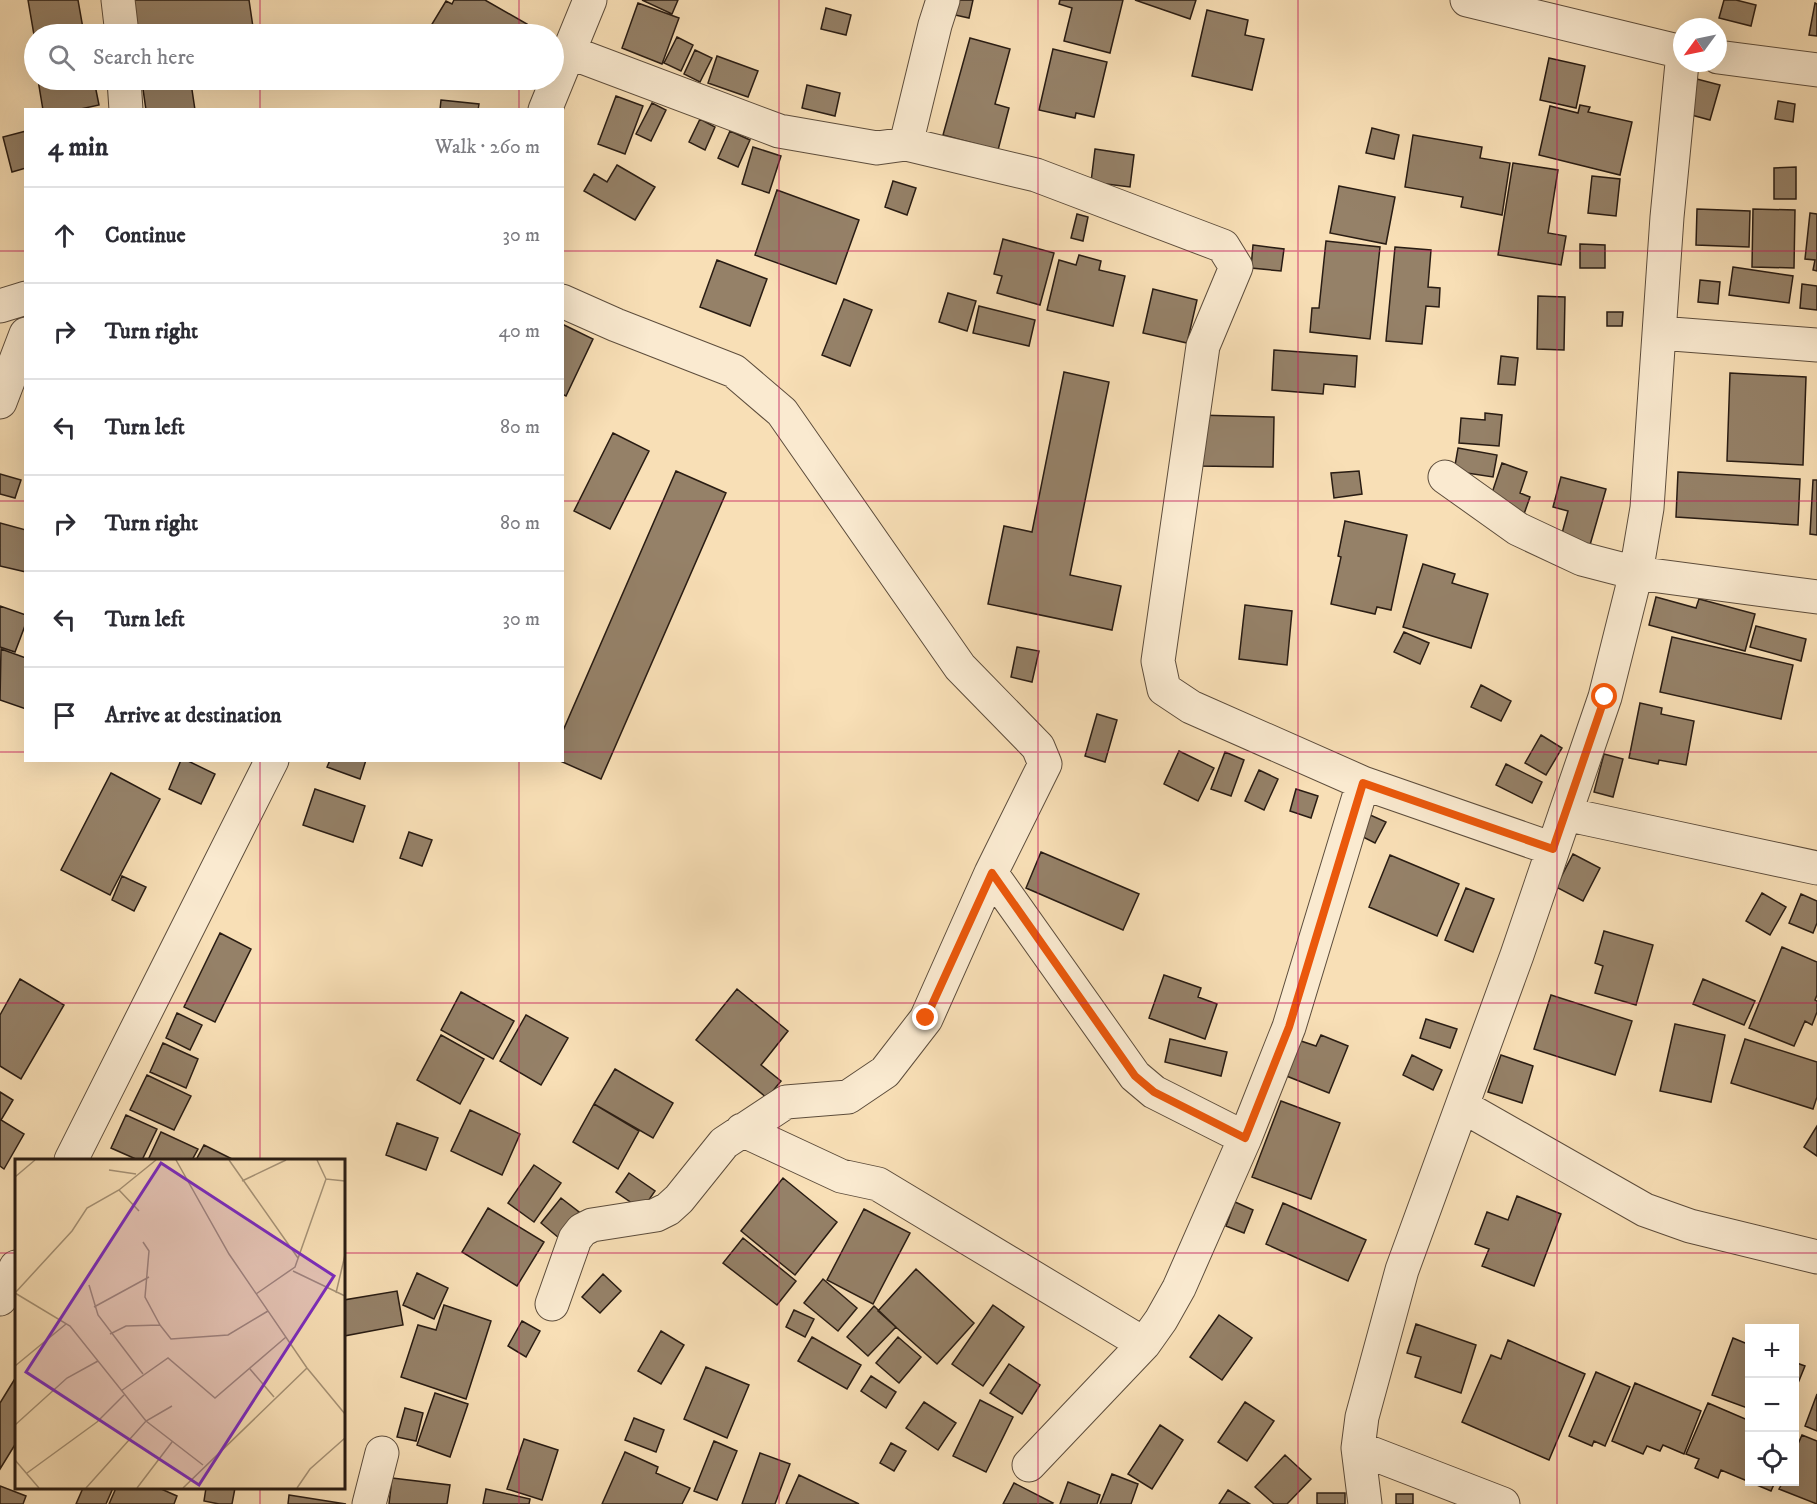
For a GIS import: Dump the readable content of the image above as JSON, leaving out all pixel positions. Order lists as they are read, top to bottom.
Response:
{
  "north": "bottom left",
  "page": {
    "search": "Search here",
    "heading": ["4 min", "Walk · 260 m"],
    "list": [
      ["Continue", "30 m"],
      ["Turn right", "40 m"],
      ["Turn left", "80 m"],
      ["Turn right", "80 m"],
      ["Turn left", "30 m"],
      "Arrive at destination"
    ],
    "map_buttons": ["+", "−"]
  }
}
